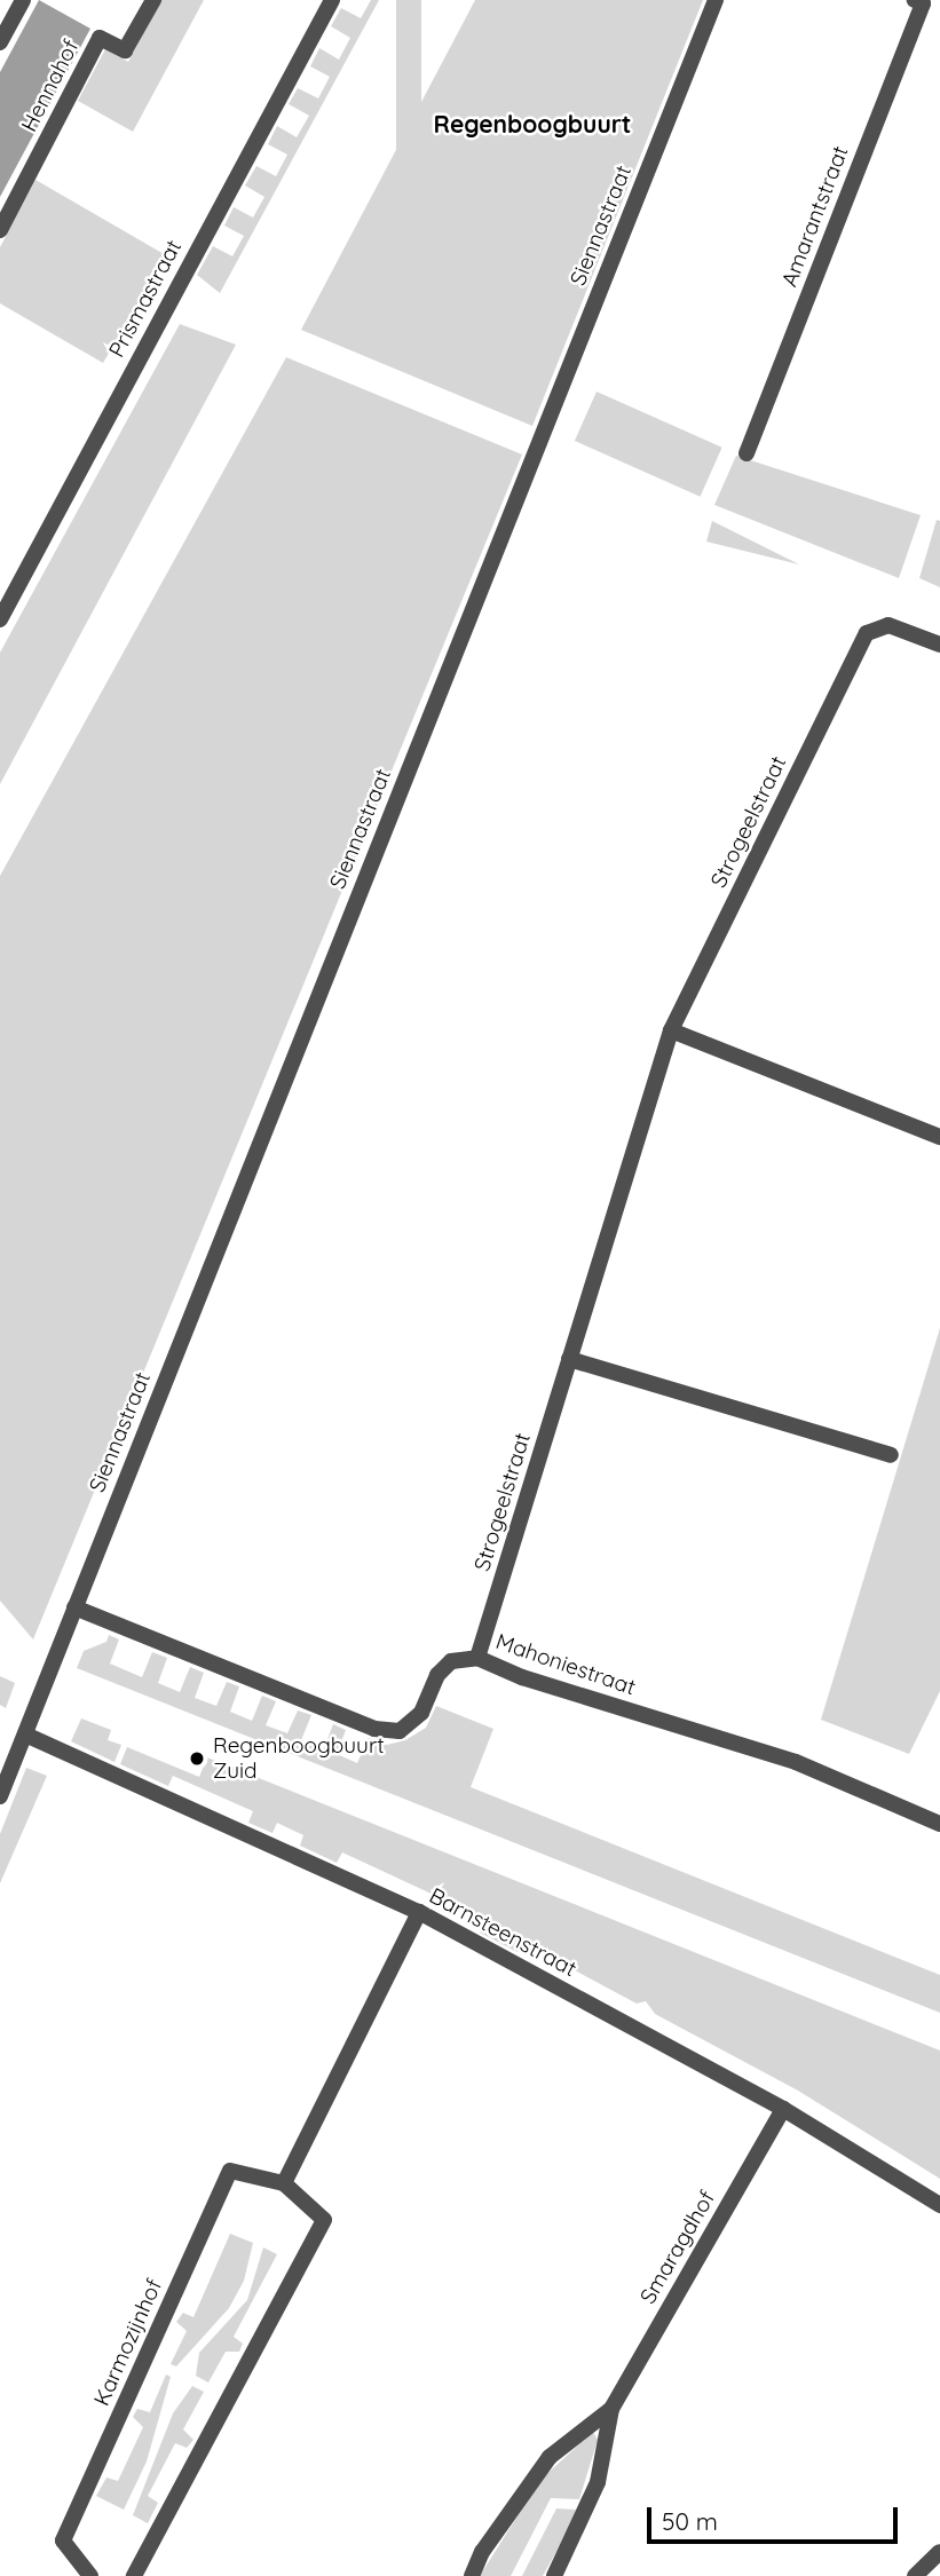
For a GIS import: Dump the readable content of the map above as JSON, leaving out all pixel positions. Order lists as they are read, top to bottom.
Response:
{
  "streets": {
    "street": [
      "Hennahof",
      "Amarantstraat",
      "Siennastraat",
      "Prismastraat",
      "Strogeelstraat",
      "Mahoniestraat",
      "Barnsteenstraat",
      "Smaragdhof",
      "Karmozijnhof"
    ]
  },
  "crossings": [
    ["Siennastraat", "Mahoniestraat"],
    ["Siennastraat", "Barnsteenstraat"],
    ["Strogeelstraat", "Mahoniestraat"],
    ["Barnsteenstraat", "Smaragdhof"]
  ],
  "districts": ["Regenboogbuurt"],
  "places": ["Regenboogbuurt Zuid"],
  "scale_bar": "50 m"
}
